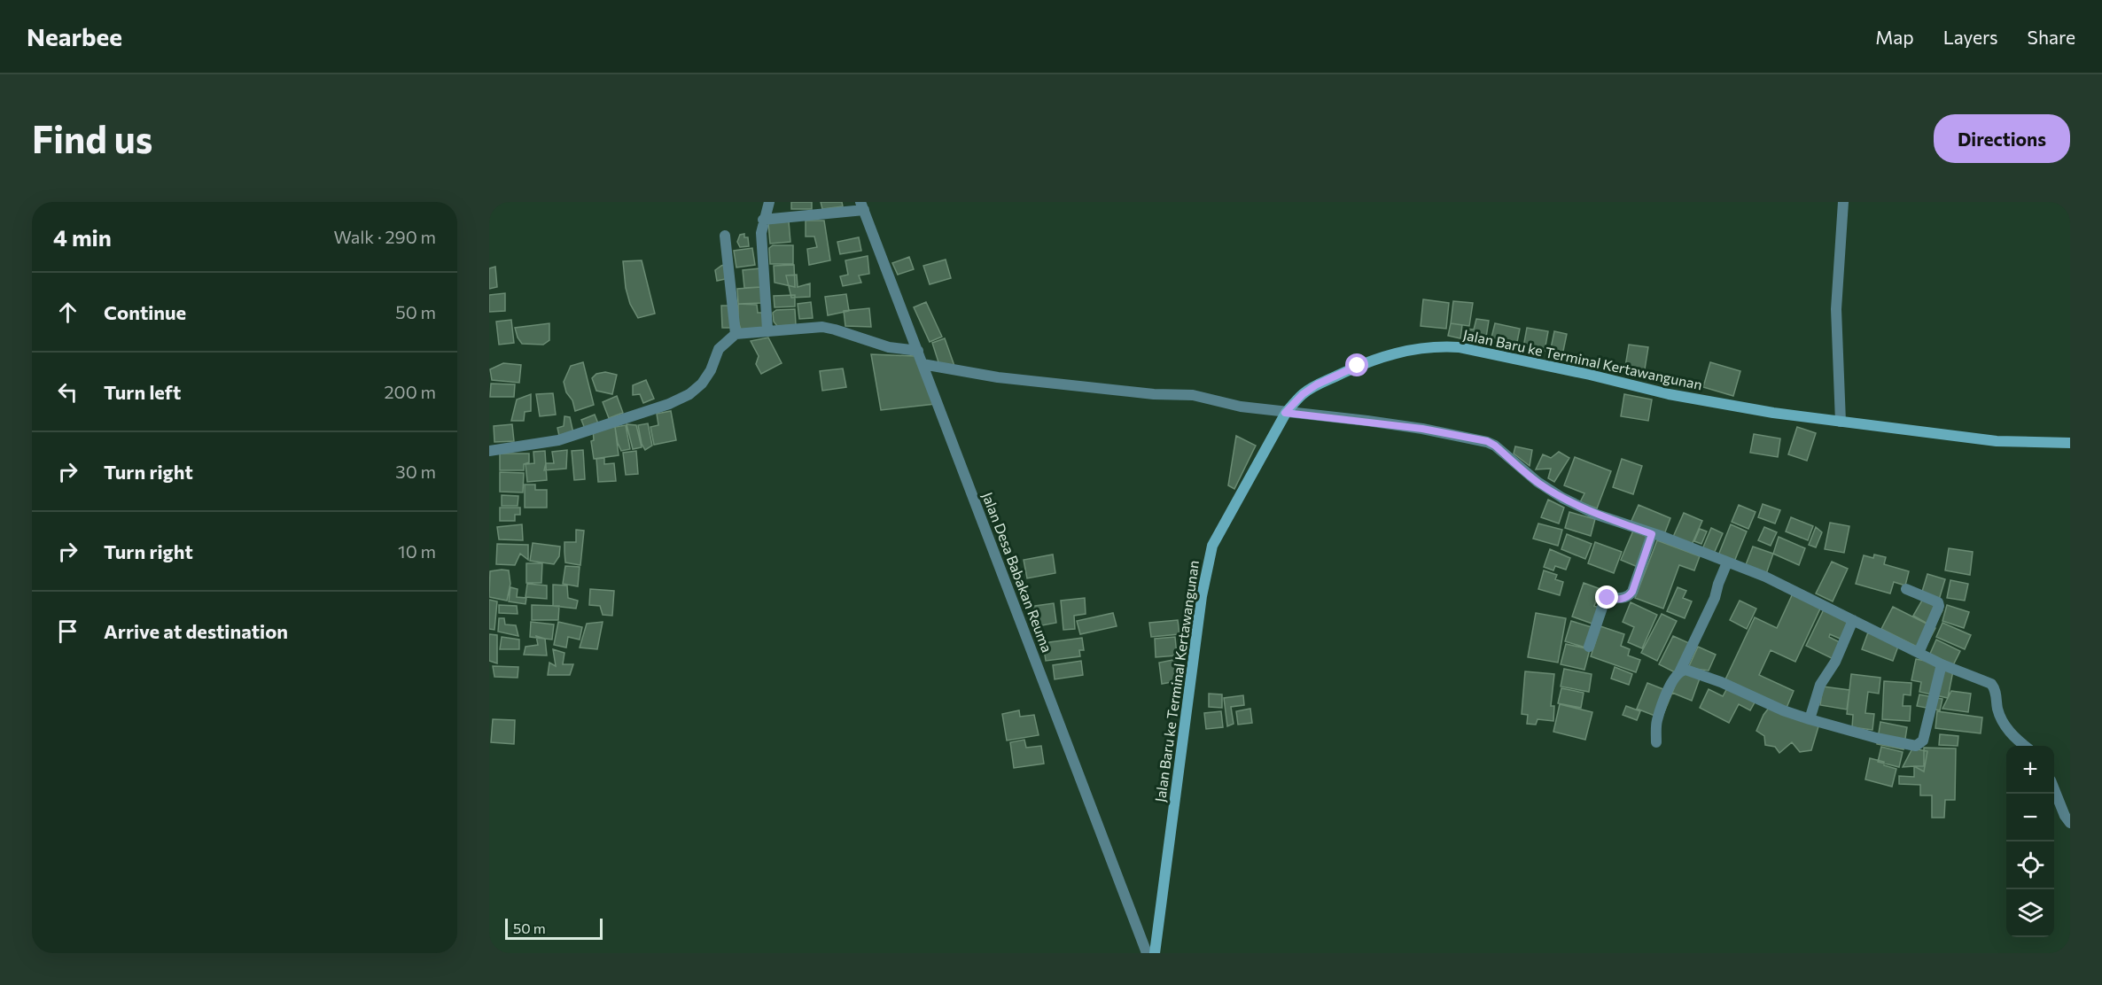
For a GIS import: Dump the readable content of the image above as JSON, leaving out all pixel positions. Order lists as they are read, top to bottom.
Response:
{
  "streets": {
    "main road": ["Jalan Baru ke Terminal Kertawangunan"],
    "street": ["Jalan Desa Babakan Reuma"]
  },
  "scale_bar": "50 m",
  "page": {
    "header": "Nearbee",
    "nav": ["Map", "Layers", "Share"],
    "buttons": "Directions",
    "title": "Find us",
    "heading": ["4 min", "Walk · 290 m"],
    "list": [
      ["Continue", "50 m"],
      ["Turn left", "200 m"],
      ["Turn right", "30 m"],
      ["Turn right", "10 m"],
      "Arrive at destination"
    ],
    "map_buttons": ["+", "−"],
    "scale": "50 m"
  }
}
